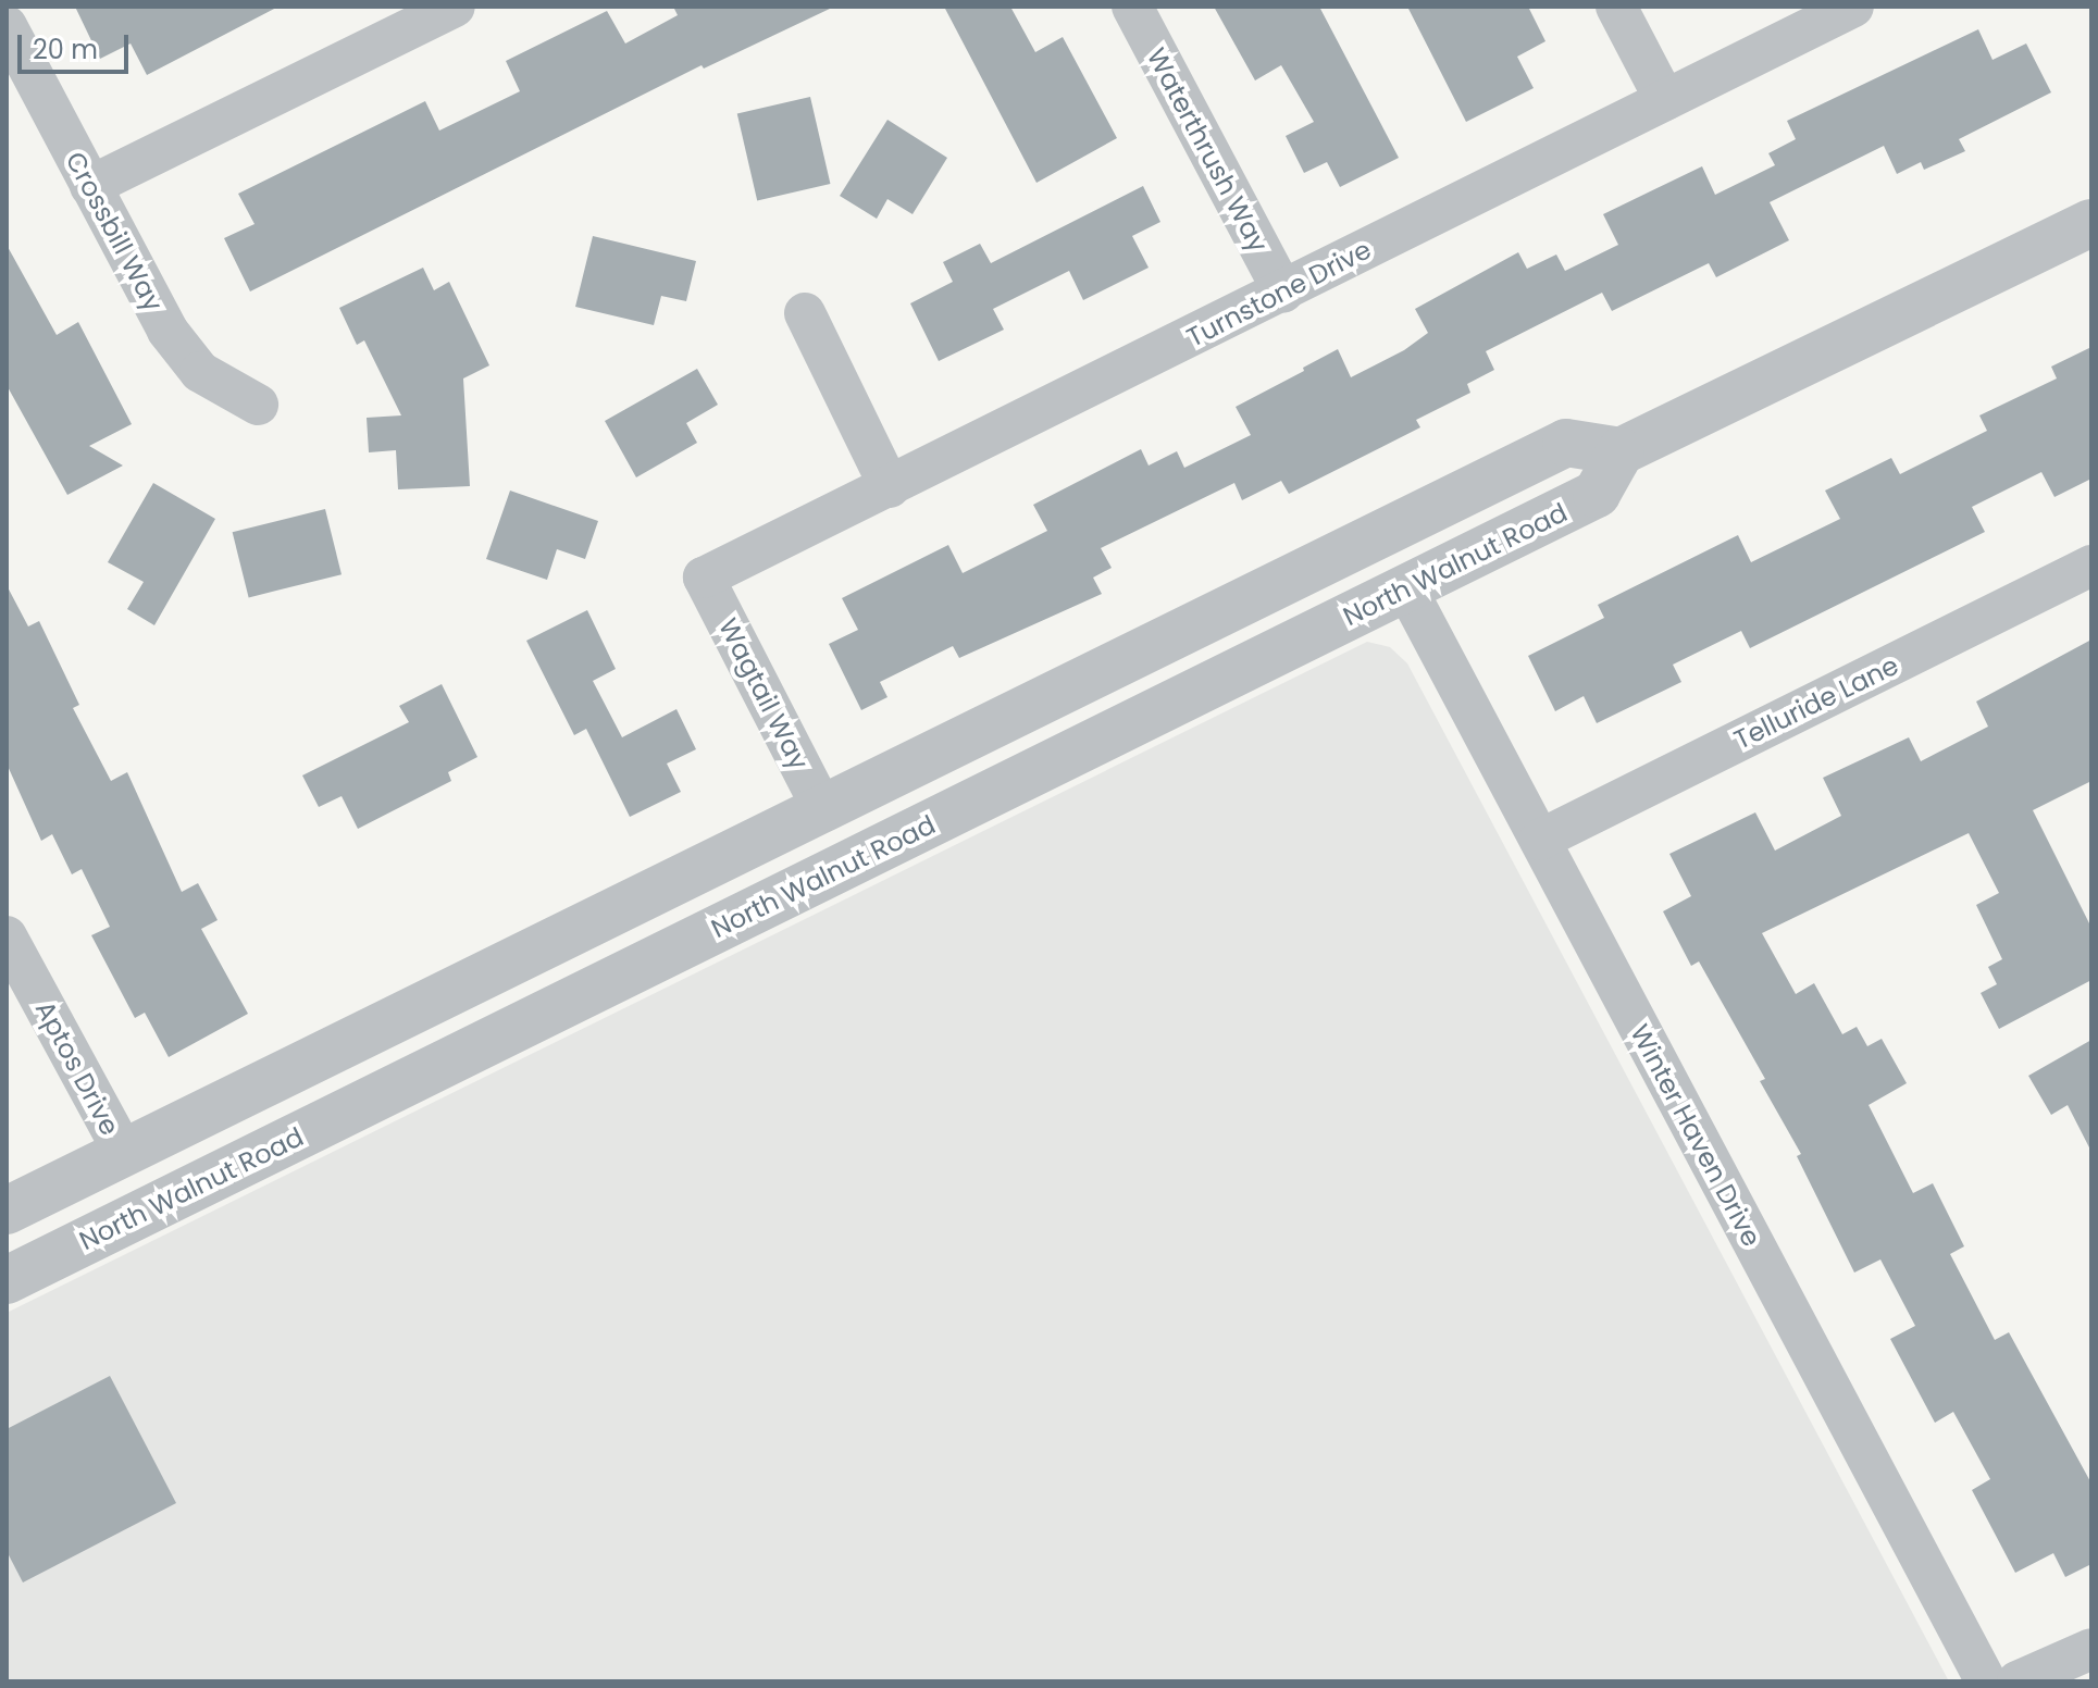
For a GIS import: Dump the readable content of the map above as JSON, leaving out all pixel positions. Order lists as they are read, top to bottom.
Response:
{
  "streets": {
    "street": [
      "Waterthrush Way",
      "Crossbill Way",
      "Turnstone Drive",
      "North Walnut Road",
      "Wagtail Way",
      "Telluride Lane",
      "Aptos Drive",
      "Winter Haven Drive"
    ]
  },
  "crossings": [
    ["Waterthrush Way", "Turnstone Drive"],
    ["Turnstone Drive", "Wagtail Way"],
    ["North Walnut Road", "Winter Haven Drive"],
    ["Telluride Lane", "Winter Haven Drive"]
  ],
  "scale_bar": "20 m"
}
